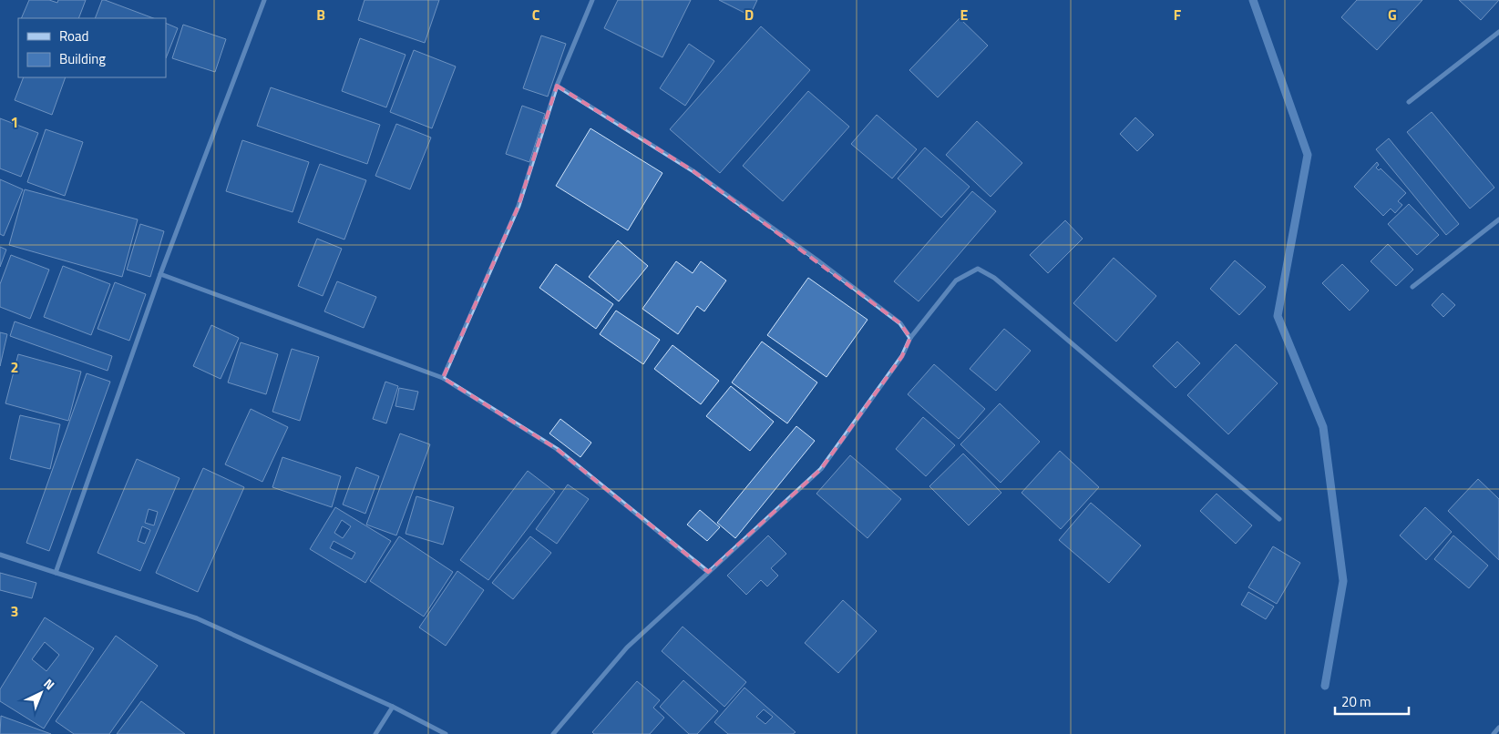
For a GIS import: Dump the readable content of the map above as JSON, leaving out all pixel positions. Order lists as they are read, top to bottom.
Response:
{
  "legend": ["Road", "Building"],
  "scale_bar": "20 m",
  "north": "top right",
  "grid": {
    "columns": [
      "B",
      "C",
      "D",
      "E",
      "F",
      "G"
    ],
    "rows": ["1", "2", "3"]
  }
}
